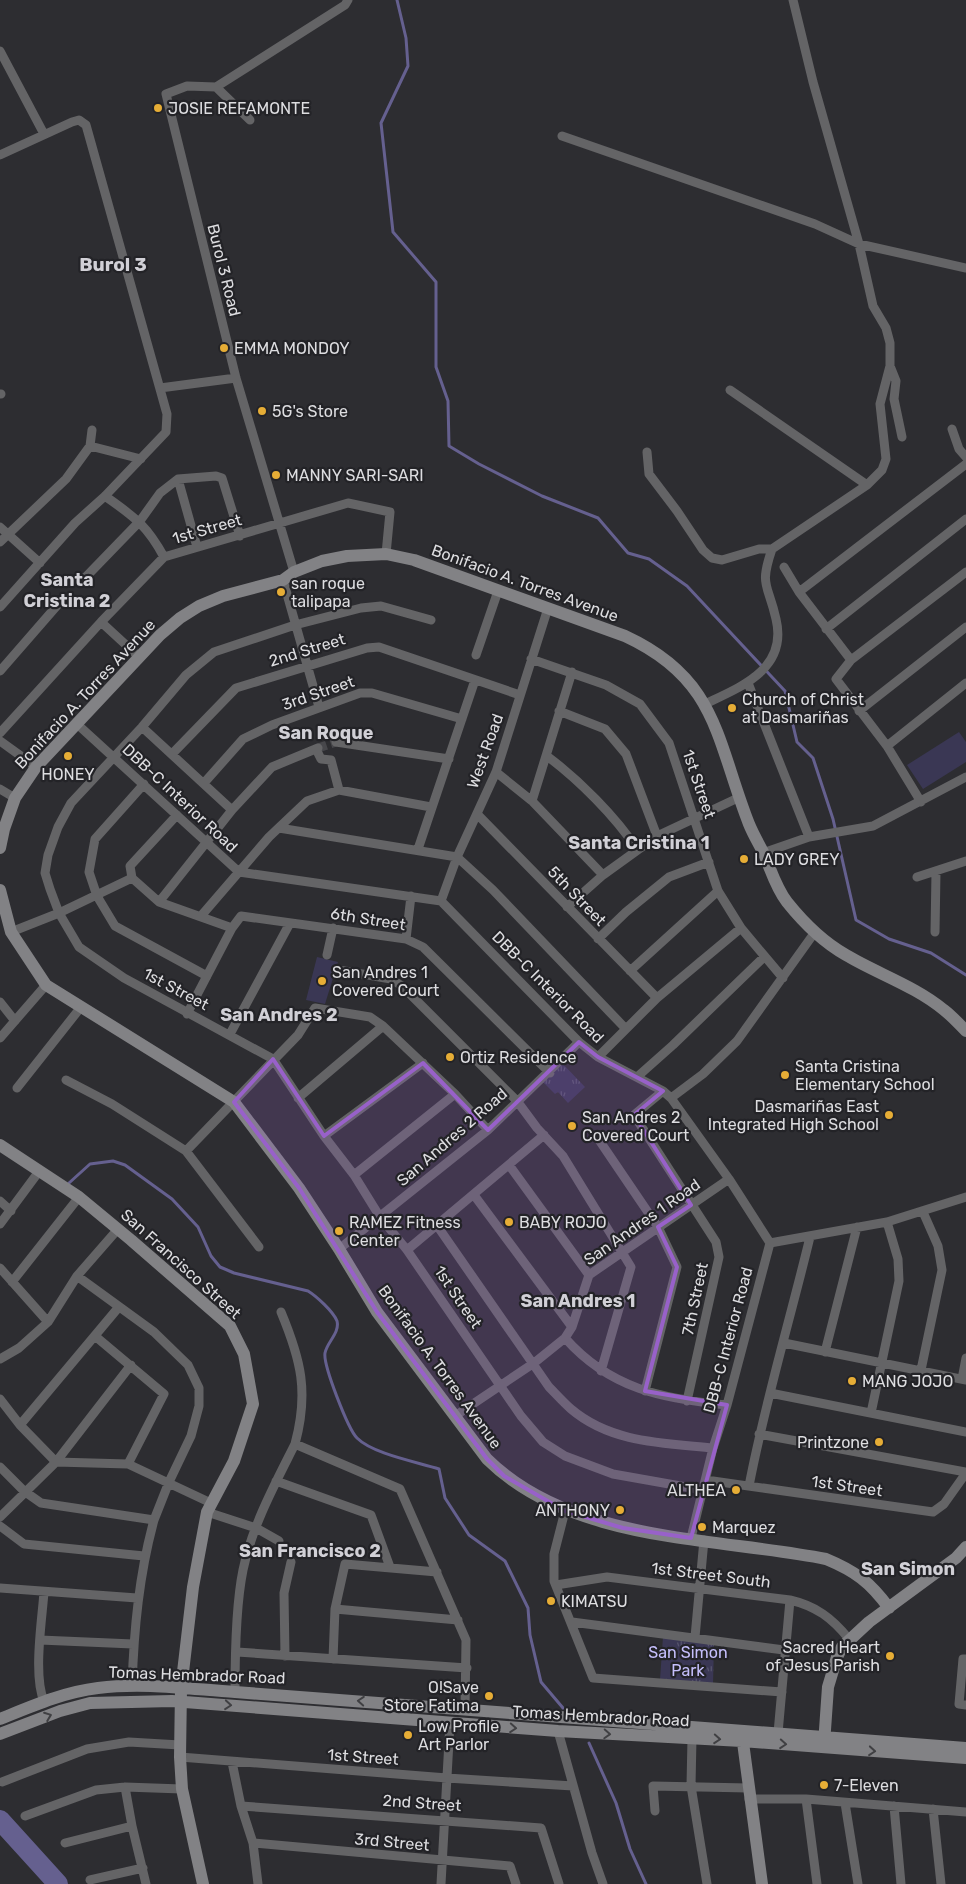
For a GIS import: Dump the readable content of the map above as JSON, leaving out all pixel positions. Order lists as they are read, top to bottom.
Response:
{
  "streets": {
    "street": [
      "Burol 3 Road",
      "1st Street",
      "Bonifacio A. Torres Avenue",
      "2nd Street",
      "3rd Street",
      "West Road",
      "DBB-C Interior Road",
      "5th Street",
      "6th Street",
      "San Andres 2 Road",
      "San Andres 1 Road",
      "San Francisco Street",
      "7th Street",
      "1st Street South",
      "Tomas Hembrador Road"
    ]
  },
  "crossings": [
    ["Burol 3 Road", "1st Street"],
    ["Burol 3 Road", "Bonifacio A. Torres Avenue"],
    ["1st Street", "Bonifacio A. Torres Avenue"],
    ["1st Street", "West Road"],
    ["1st Street", "DBB-C Interior Road"],
    ["1st Street", "San Andres 2 Road"],
    ["1st Street", "San Andres 1 Road"],
    ["1st Street", "San Francisco Street"],
    ["Bonifacio A. Torres Avenue", "West Road"],
    ["Bonifacio A. Torres Avenue", "DBB-C Interior Road"],
    ["Bonifacio A. Torres Avenue", "San Andres 2 Road"],
    ["Bonifacio A. Torres Avenue", "San Andres 1 Road"],
    ["2nd Street", "West Road"],
    ["West Road", "DBB-C Interior Road"],
    ["West Road", "5th Street"],
    ["DBB-C Interior Road", "San Andres 2 Road"],
    ["DBB-C Interior Road", "San Andres 1 Road"],
    ["DBB-C Interior Road", "7th Street"],
    ["DBB-C Interior Road", "1st Street South"],
    ["6th Street", "San Andres 2 Road"],
    ["San Andres 1 Road", "7th Street"],
    ["San Francisco Street", "Tomas Hembrador Road"]
  ],
  "districts": [
    "Burol 3",
    "Santa Cristina 2",
    "San Roque",
    "Santa Cristina 1",
    "San Andres 2",
    "San Andres 1",
    "San Francisco 2",
    "San Simon"
  ],
  "parks": ["San Simon Park"],
  "places": [
    "JOSIE REFAMONTE",
    "EMMA MONDOY",
    "5G's Store",
    "MANNY SARI-SARI",
    "san roque talipapa",
    "Church of Christ at Dasmariñas",
    "HONEY",
    "LADY GREY",
    "San Andres 1 Covered Court",
    "Ortiz Residence",
    "Santa Cristina Elementary School",
    "Dasmariñas East Integrated High School",
    "San Andres 2 Covered Court",
    "BABY ROJO",
    "RAMEZ Fitness Center",
    "MANG JOJO",
    "Printzone",
    "ALTHEA",
    "ANTHONY",
    "Marquez",
    "KIMATSU",
    "Sacred Heart of Jesus Parish",
    "O!Save Store Fatima",
    "Low Profile Art Parlor",
    "7-Eleven"
  ]
}
